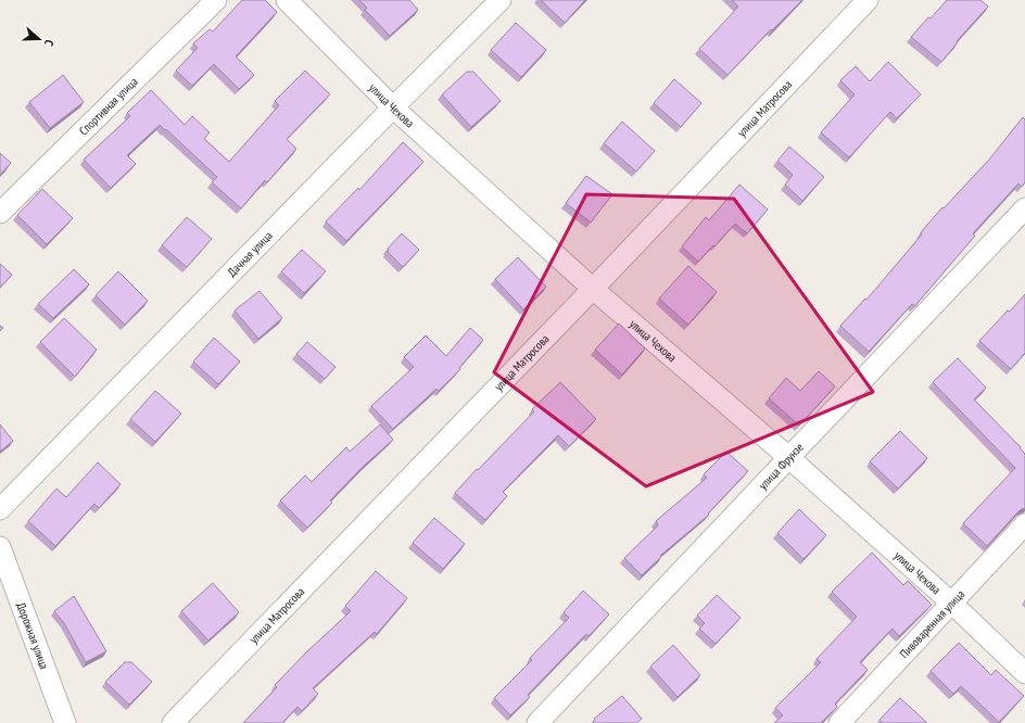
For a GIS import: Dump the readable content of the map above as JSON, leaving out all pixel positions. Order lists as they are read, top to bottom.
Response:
{
  "streets": {
    "street": [
      "улица Чехова",
      "Спортивная улица",
      "улица Матросова",
      "Дачная улица",
      "улица Фрунзе",
      "Пивоваренная улица",
      "Дорожная улица"
    ]
  },
  "crossings": [
    ["улица Чехова", "улица Матросова"],
    ["улица Чехова", "Дачная улица"],
    ["улица Чехова", "улица Фрунзе"],
    ["улица Чехова", "Пивоваренная улица"]
  ],
  "north": "right"
}
